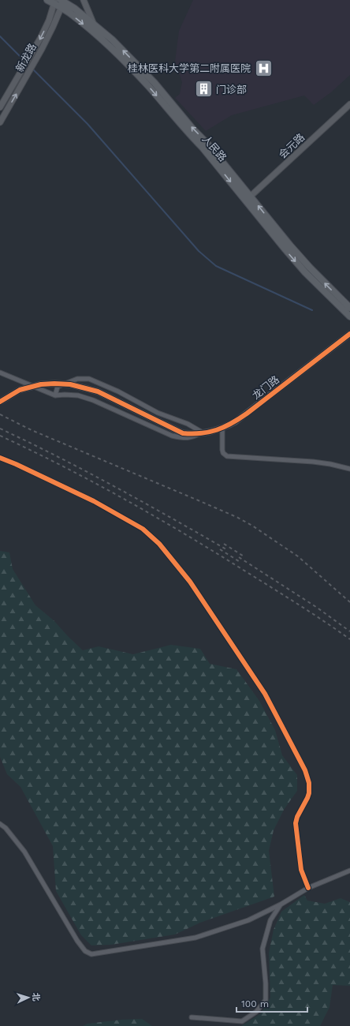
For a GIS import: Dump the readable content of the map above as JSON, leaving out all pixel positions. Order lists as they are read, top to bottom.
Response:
{
  "streets": {
    "main road": ["人民路"],
    "street": ["新龙路", "会元路", "龙门路"]
  },
  "crossings": [
    ["新龙路", "人民路"],
    ["会元路", "人民路"]
  ],
  "places": {
    "hospital": ["桂林医科大学第二附属医院"],
    "building": ["门诊部"]
  },
  "scale_bar": "100 m",
  "north": "right"
}
